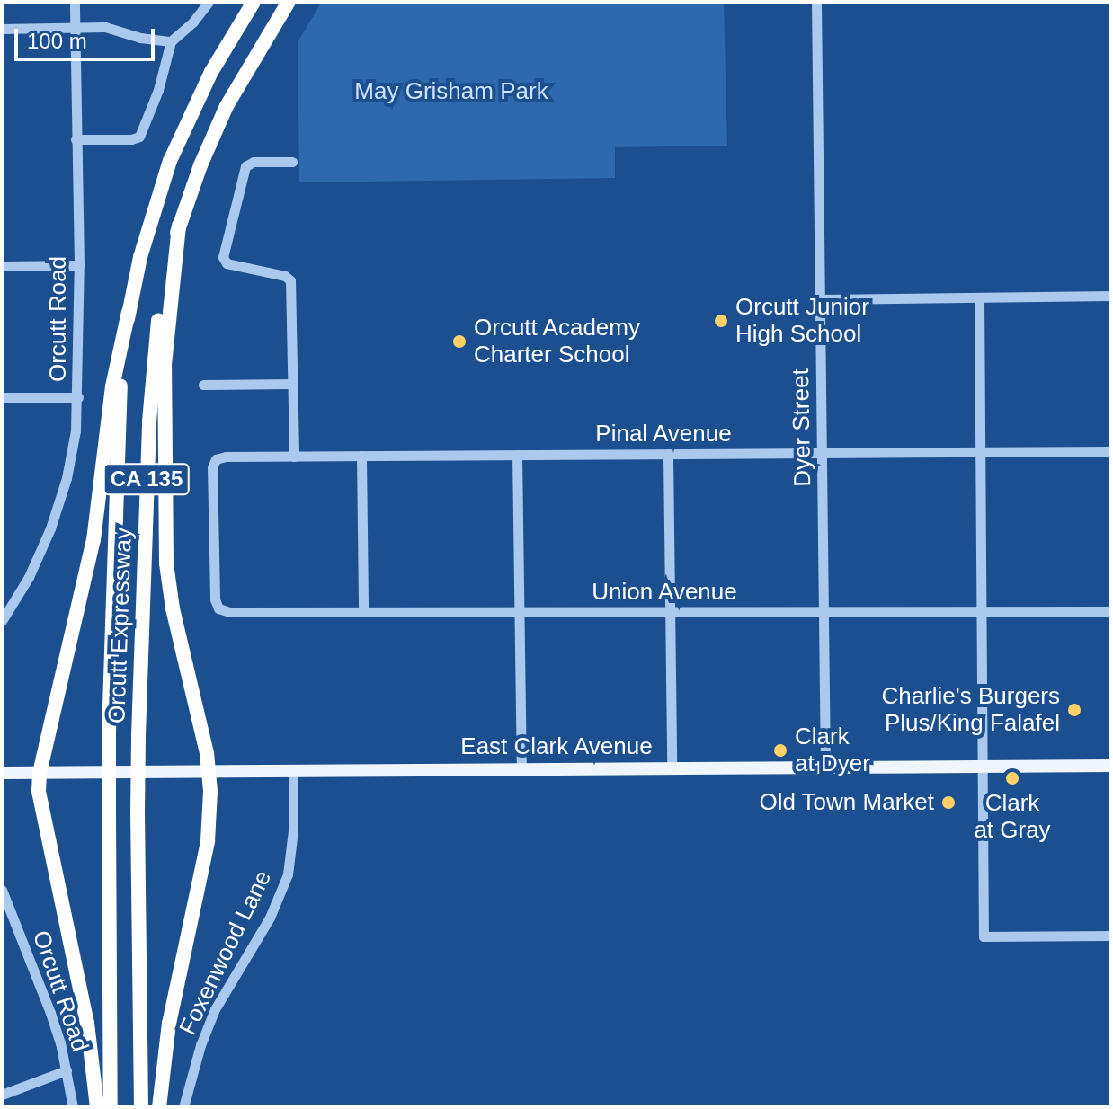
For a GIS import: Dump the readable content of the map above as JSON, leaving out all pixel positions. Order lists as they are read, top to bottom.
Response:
{
  "streets": {
    "highway": ["CA 135", "Orcutt Expressway"],
    "main road": ["East Clark Avenue"],
    "street": [
      "Orcutt Road",
      "Dyer Street",
      "Pinal Avenue",
      "Union Avenue",
      "Foxenwood Lane"
    ]
  },
  "crossings": [
    ["Dyer Street", "Pinal Avenue"],
    ["Dyer Street", "Union Avenue"],
    ["Dyer Street", "East Clark Avenue"],
    ["Pinal Avenue", "Union Avenue"],
    ["East Clark Avenue", "Foxenwood Lane"]
  ],
  "parks": ["May Grisham Park"],
  "places": [
    "Orcutt Junior High School",
    "Orcutt Academy Charter School",
    "Charlie's Burgers Plus/King Falafel",
    "Clark at Dyer",
    "Clark at Gray",
    "Old Town Market"
  ],
  "scale_bar": "100 m"
}
